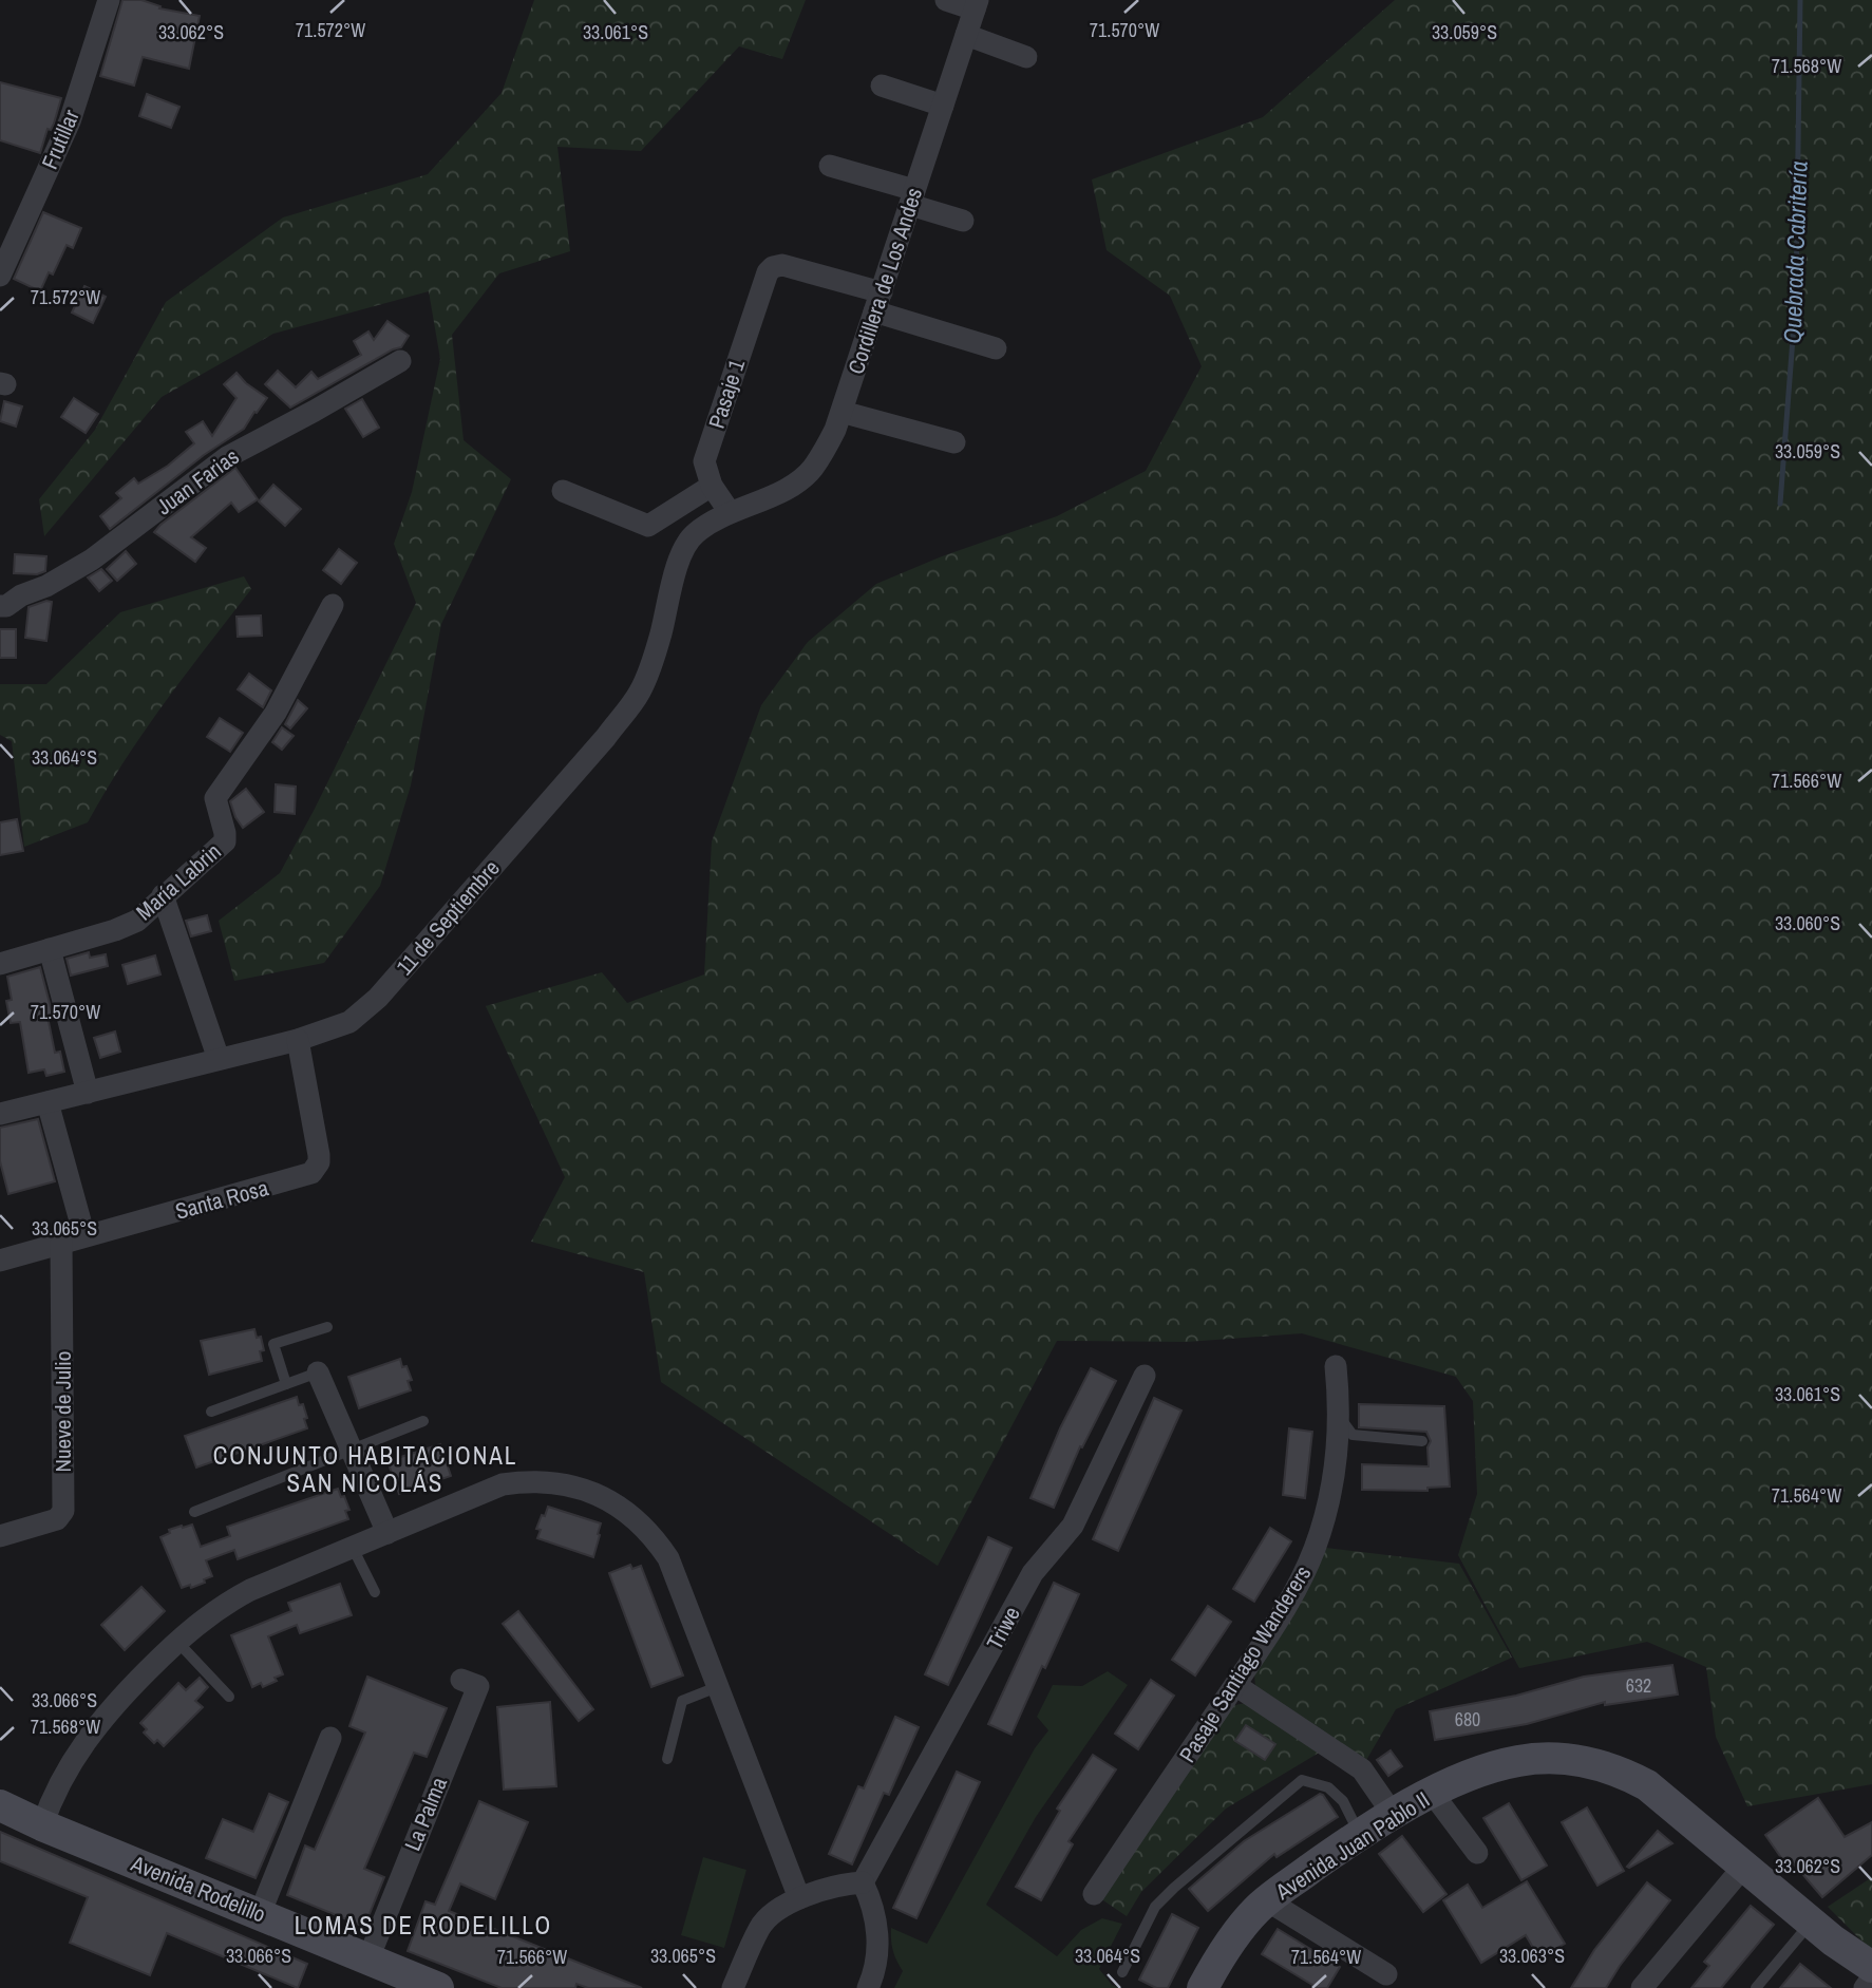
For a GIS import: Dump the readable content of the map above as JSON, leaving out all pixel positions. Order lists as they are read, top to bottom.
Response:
{
  "streets": {
    "street": [
      "Frutillar",
      "Cordillera de Los Andes",
      "Pasaje 1",
      "Juan Farias",
      "María Labrin",
      "11 de Septiembre",
      "Santa Rosa",
      "Nueve de Julio",
      "Triwe",
      "Pasaje Santiago Wanderers",
      "La Palma",
      "Avenida Juan Pablo II",
      "Avenida Rodelillo"
    ]
  },
  "crossings": [
    ["Cordillera de Los Andes", "Pasaje 1"],
    ["Cordillera de Los Andes", "11 de Septiembre"],
    ["Pasaje 1", "11 de Septiembre"],
    ["11 de Septiembre", "Santa Rosa"],
    ["Santa Rosa", "Nueve de Julio"],
    ["La Palma", "Avenida Rodelillo"]
  ],
  "districts": ["CONJUNTO HABITACIONAL SAN NICOLÁS", "LOMAS DE RODELILLO"],
  "water": ["Quebrada Cabritería"],
  "house_numbers": ["632", "680"],
  "coordinates": [
    "71.572°W",
    "71.570°W",
    "33.062°S",
    "33.061°S",
    "33.059°S",
    "71.568°W",
    "33.064°S",
    "71.566°W",
    "33.060°S",
    "33.065°S",
    "71.564°W",
    "33.066°S",
    "33.063°S"
  ]
}
